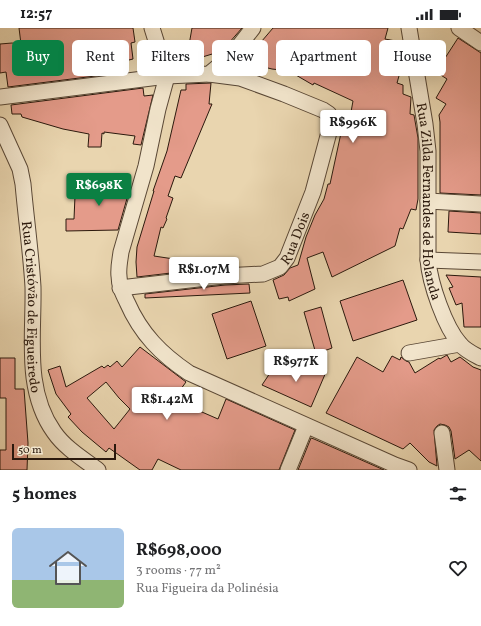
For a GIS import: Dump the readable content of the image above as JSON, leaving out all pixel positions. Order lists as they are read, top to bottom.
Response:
{
  "streets": {
    "street": ["Rua Zilda Fernandes de Holanda", "Rua Dois", "Rua Cristóvão de Figueiredo"]
  },
  "scale_bar": "50 m",
  "page": {
    "status": "12:57",
    "chip": [
      "Buy",
      "Rent",
      "Filters",
      "New",
      "Apartment",
      "House"
    ],
    "price": [
      "R$996K",
      "R$698K",
      "R$1.07M",
      "R$977K",
      "R$1.42M"
    ],
    "scale": "50 m",
    "heading": "5 homes",
    "list": [
      {
        "name": "R$698,000",
        "note": "3 rooms · 77 m² · Rua Figueira da Polinésia"
      }
    ]
  }
}
